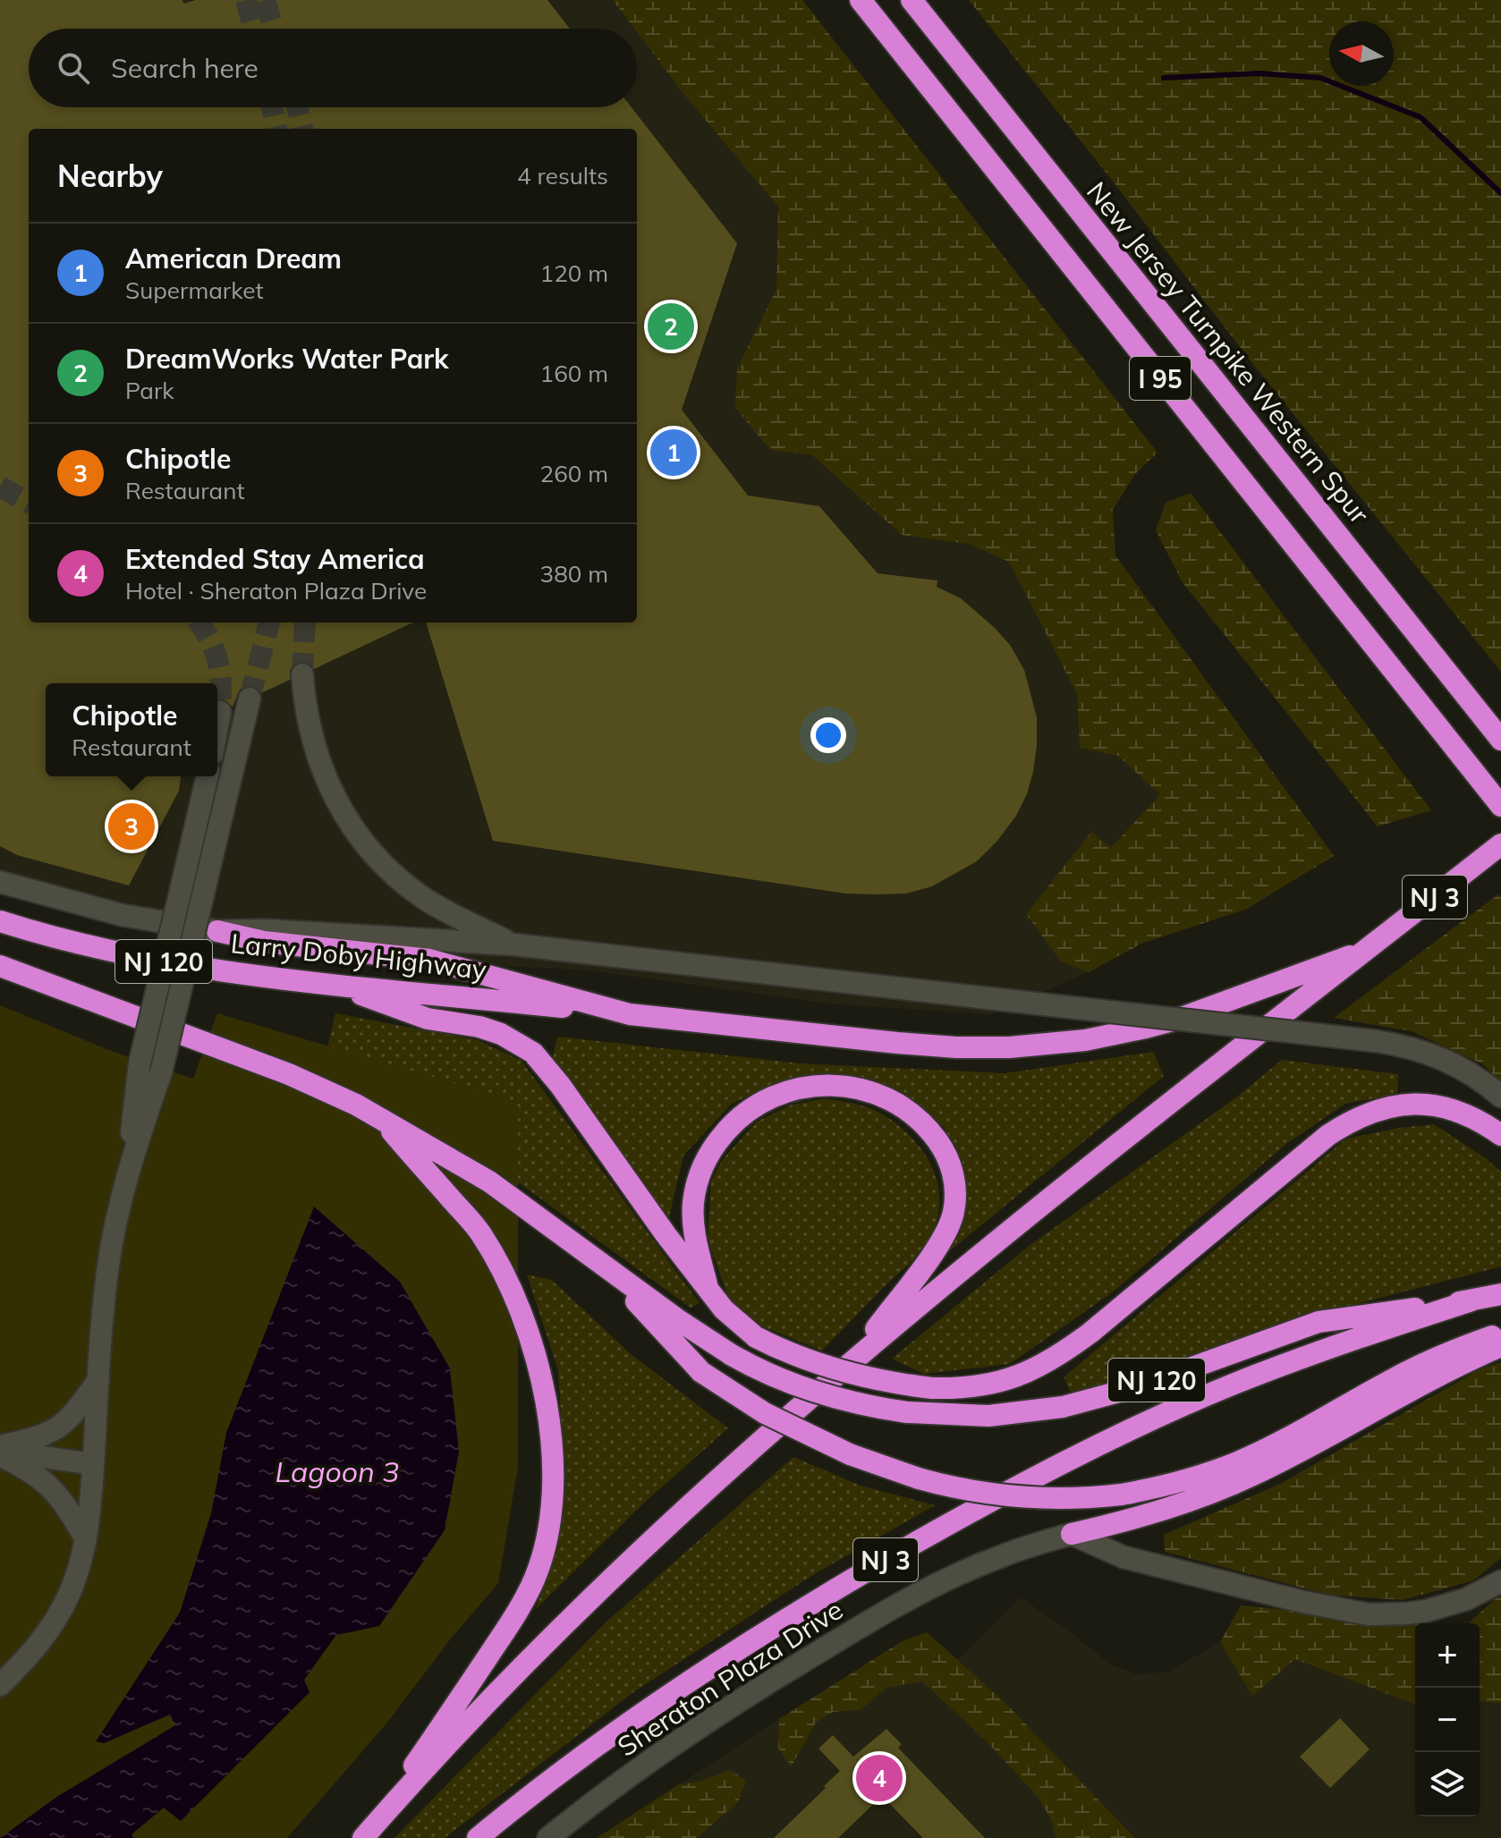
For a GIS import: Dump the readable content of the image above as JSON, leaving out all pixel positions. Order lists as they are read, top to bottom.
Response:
{
  "streets": {
    "highway": [
      "New Jersey Turnpike Western Spur",
      "I 95",
      "NJ 3",
      "Larry Doby Highway",
      "NJ 120"
    ],
    "street": ["Sheraton Plaza Drive"]
  },
  "crossings": [
    ["NJ 3", "NJ 120"],
    ["Larry Doby Highway", "NJ 120"]
  ],
  "water": ["Lagoon 3"],
  "north": "left",
  "page": {
    "search": "Search here",
    "heading": ["Nearby", "4 results"],
    "list": [
      {
        "mark": "1",
        "name": "American Dream",
        "note": "Supermarket",
        "value": "120 m"
      },
      {
        "mark": "2",
        "name": "DreamWorks Water Park",
        "note": "Park",
        "value": "160 m"
      },
      {
        "mark": "3",
        "name": "Chipotle",
        "note": "Restaurant",
        "value": "260 m"
      },
      {
        "mark": "4",
        "name": "Extended Stay America",
        "note": "Hotel · Sheraton Plaza Drive",
        "value": "380 m"
      }
    ],
    "pins": [
      "2",
      "1",
      "3",
      "4"
    ],
    "popup": ["Chipotle", "Restaurant"],
    "map_buttons": ["+", "−"]
  }
}
